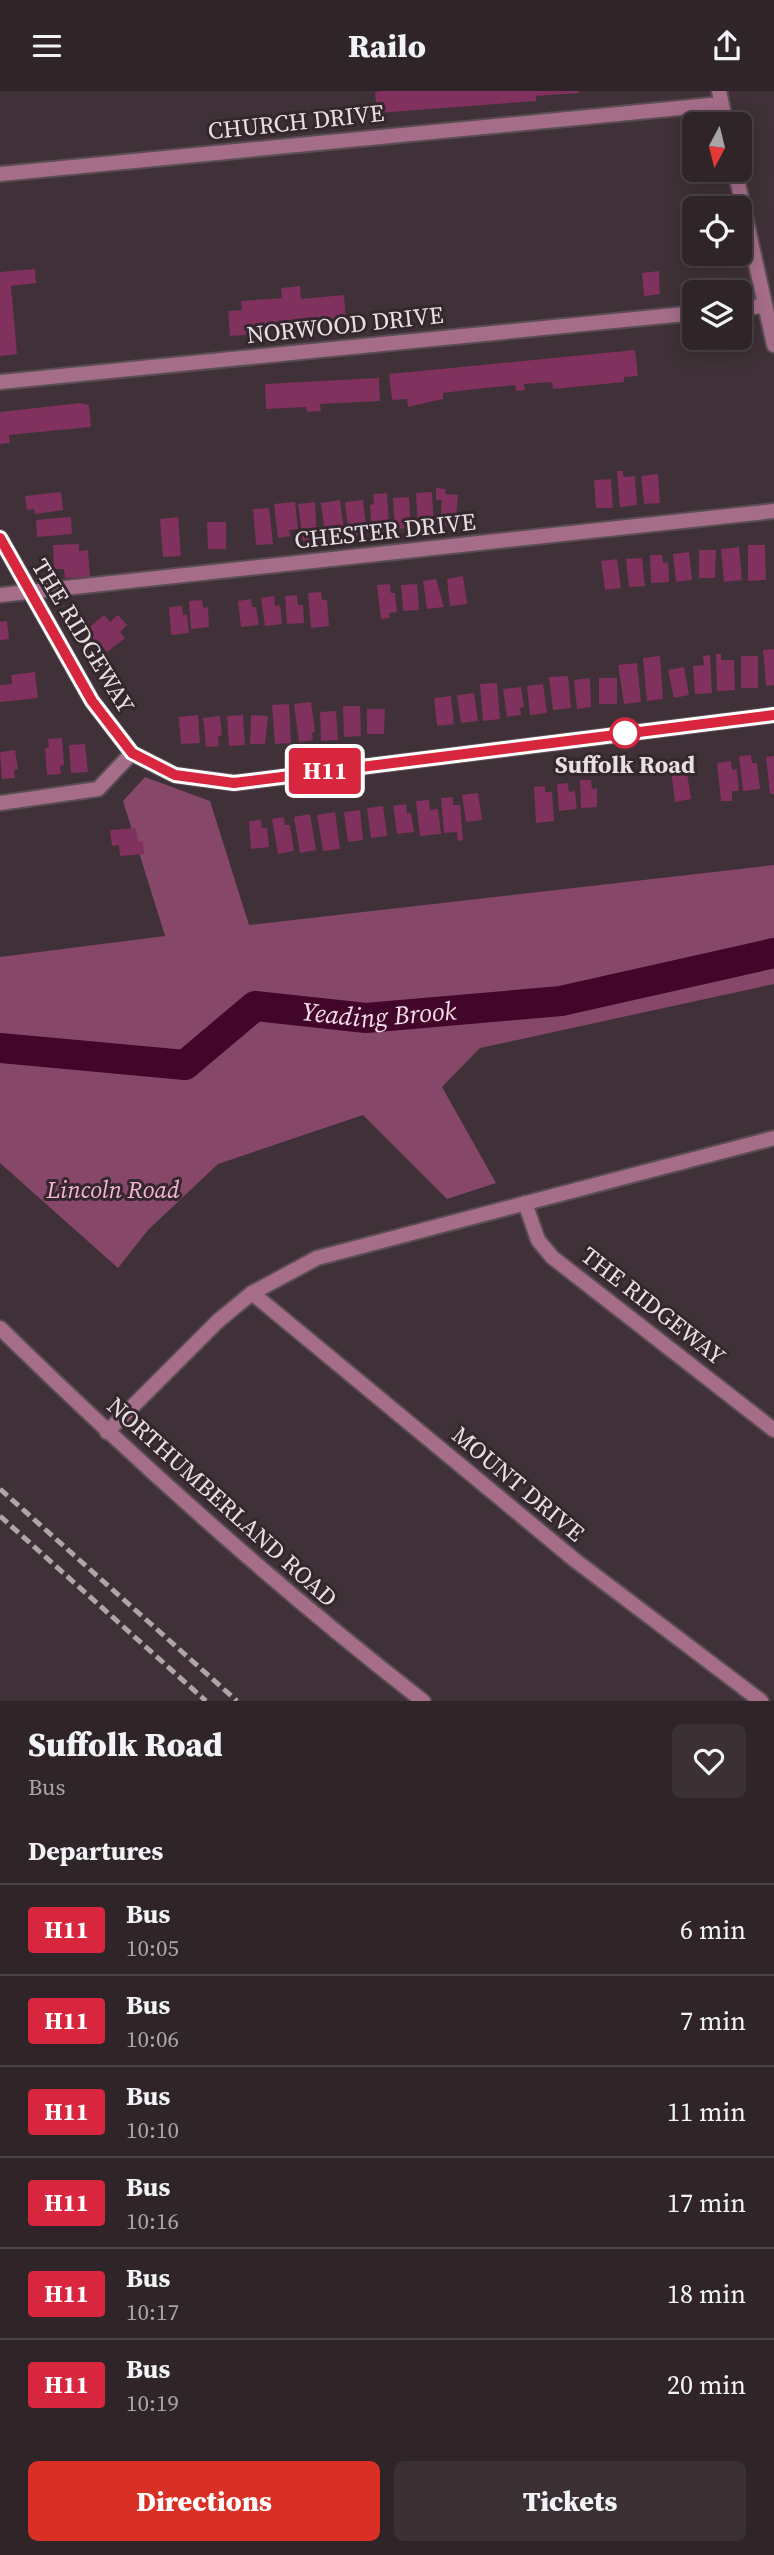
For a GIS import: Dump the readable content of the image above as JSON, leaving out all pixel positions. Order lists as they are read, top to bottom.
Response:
{
  "streets": {
    "street": [
      "CHURCH DRIVE",
      "NORWOOD DRIVE",
      "CHESTER DRIVE",
      "THE RIDGEWAY",
      "MOUNT DRIVE",
      "NORTHUMBERLAND ROAD"
    ]
  },
  "crossings": [
    ["CHESTER DRIVE", "THE RIDGEWAY"]
  ],
  "water": ["Yeading Brook"],
  "parks": ["Lincoln Road"],
  "places": ["Suffolk Road"],
  "lines": ["bus line H11"],
  "north": "bottom",
  "page": {
    "header": "Railo",
    "on_map": "H11",
    "heading": [
      ["Suffolk Road", "Bus"],
      "Departures"
    ],
    "list": [
      {
        "mark": "H11",
        "name": "Bus",
        "note": "10:05",
        "value": "6 min"
      },
      {
        "mark": "H11",
        "name": "Bus",
        "note": "10:06",
        "value": "7 min"
      },
      {
        "mark": "H11",
        "name": "Bus",
        "note": "10:10",
        "value": "11 min"
      },
      {
        "mark": "H11",
        "name": "Bus",
        "note": "10:16",
        "value": "17 min"
      },
      {
        "mark": "H11",
        "name": "Bus",
        "note": "10:17",
        "value": "18 min"
      },
      {
        "mark": "H11",
        "name": "Bus",
        "note": "10:19",
        "value": "20 min"
      }
    ],
    "buttons": ["Directions", "Tickets"]
  }
}
